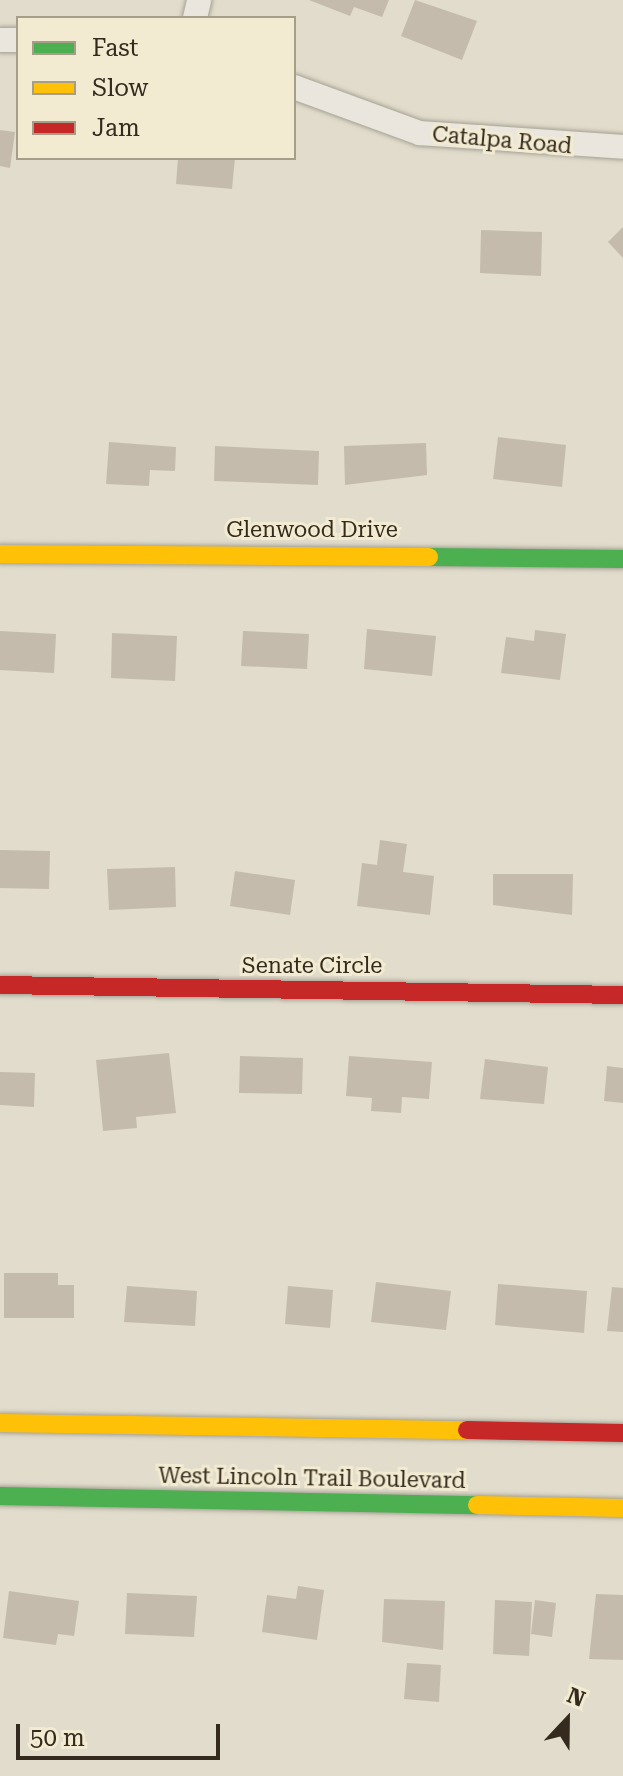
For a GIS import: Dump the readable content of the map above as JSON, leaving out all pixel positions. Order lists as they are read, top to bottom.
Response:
{
  "streets": {
    "street": [
      "Catalpa Road",
      "Glenwood Drive",
      "Senate Circle",
      "West Lincoln Trail Boulevard"
    ]
  },
  "legend": ["Fast", "Slow", "Jam"],
  "scale_bar": "50 m",
  "north": "top"
}
